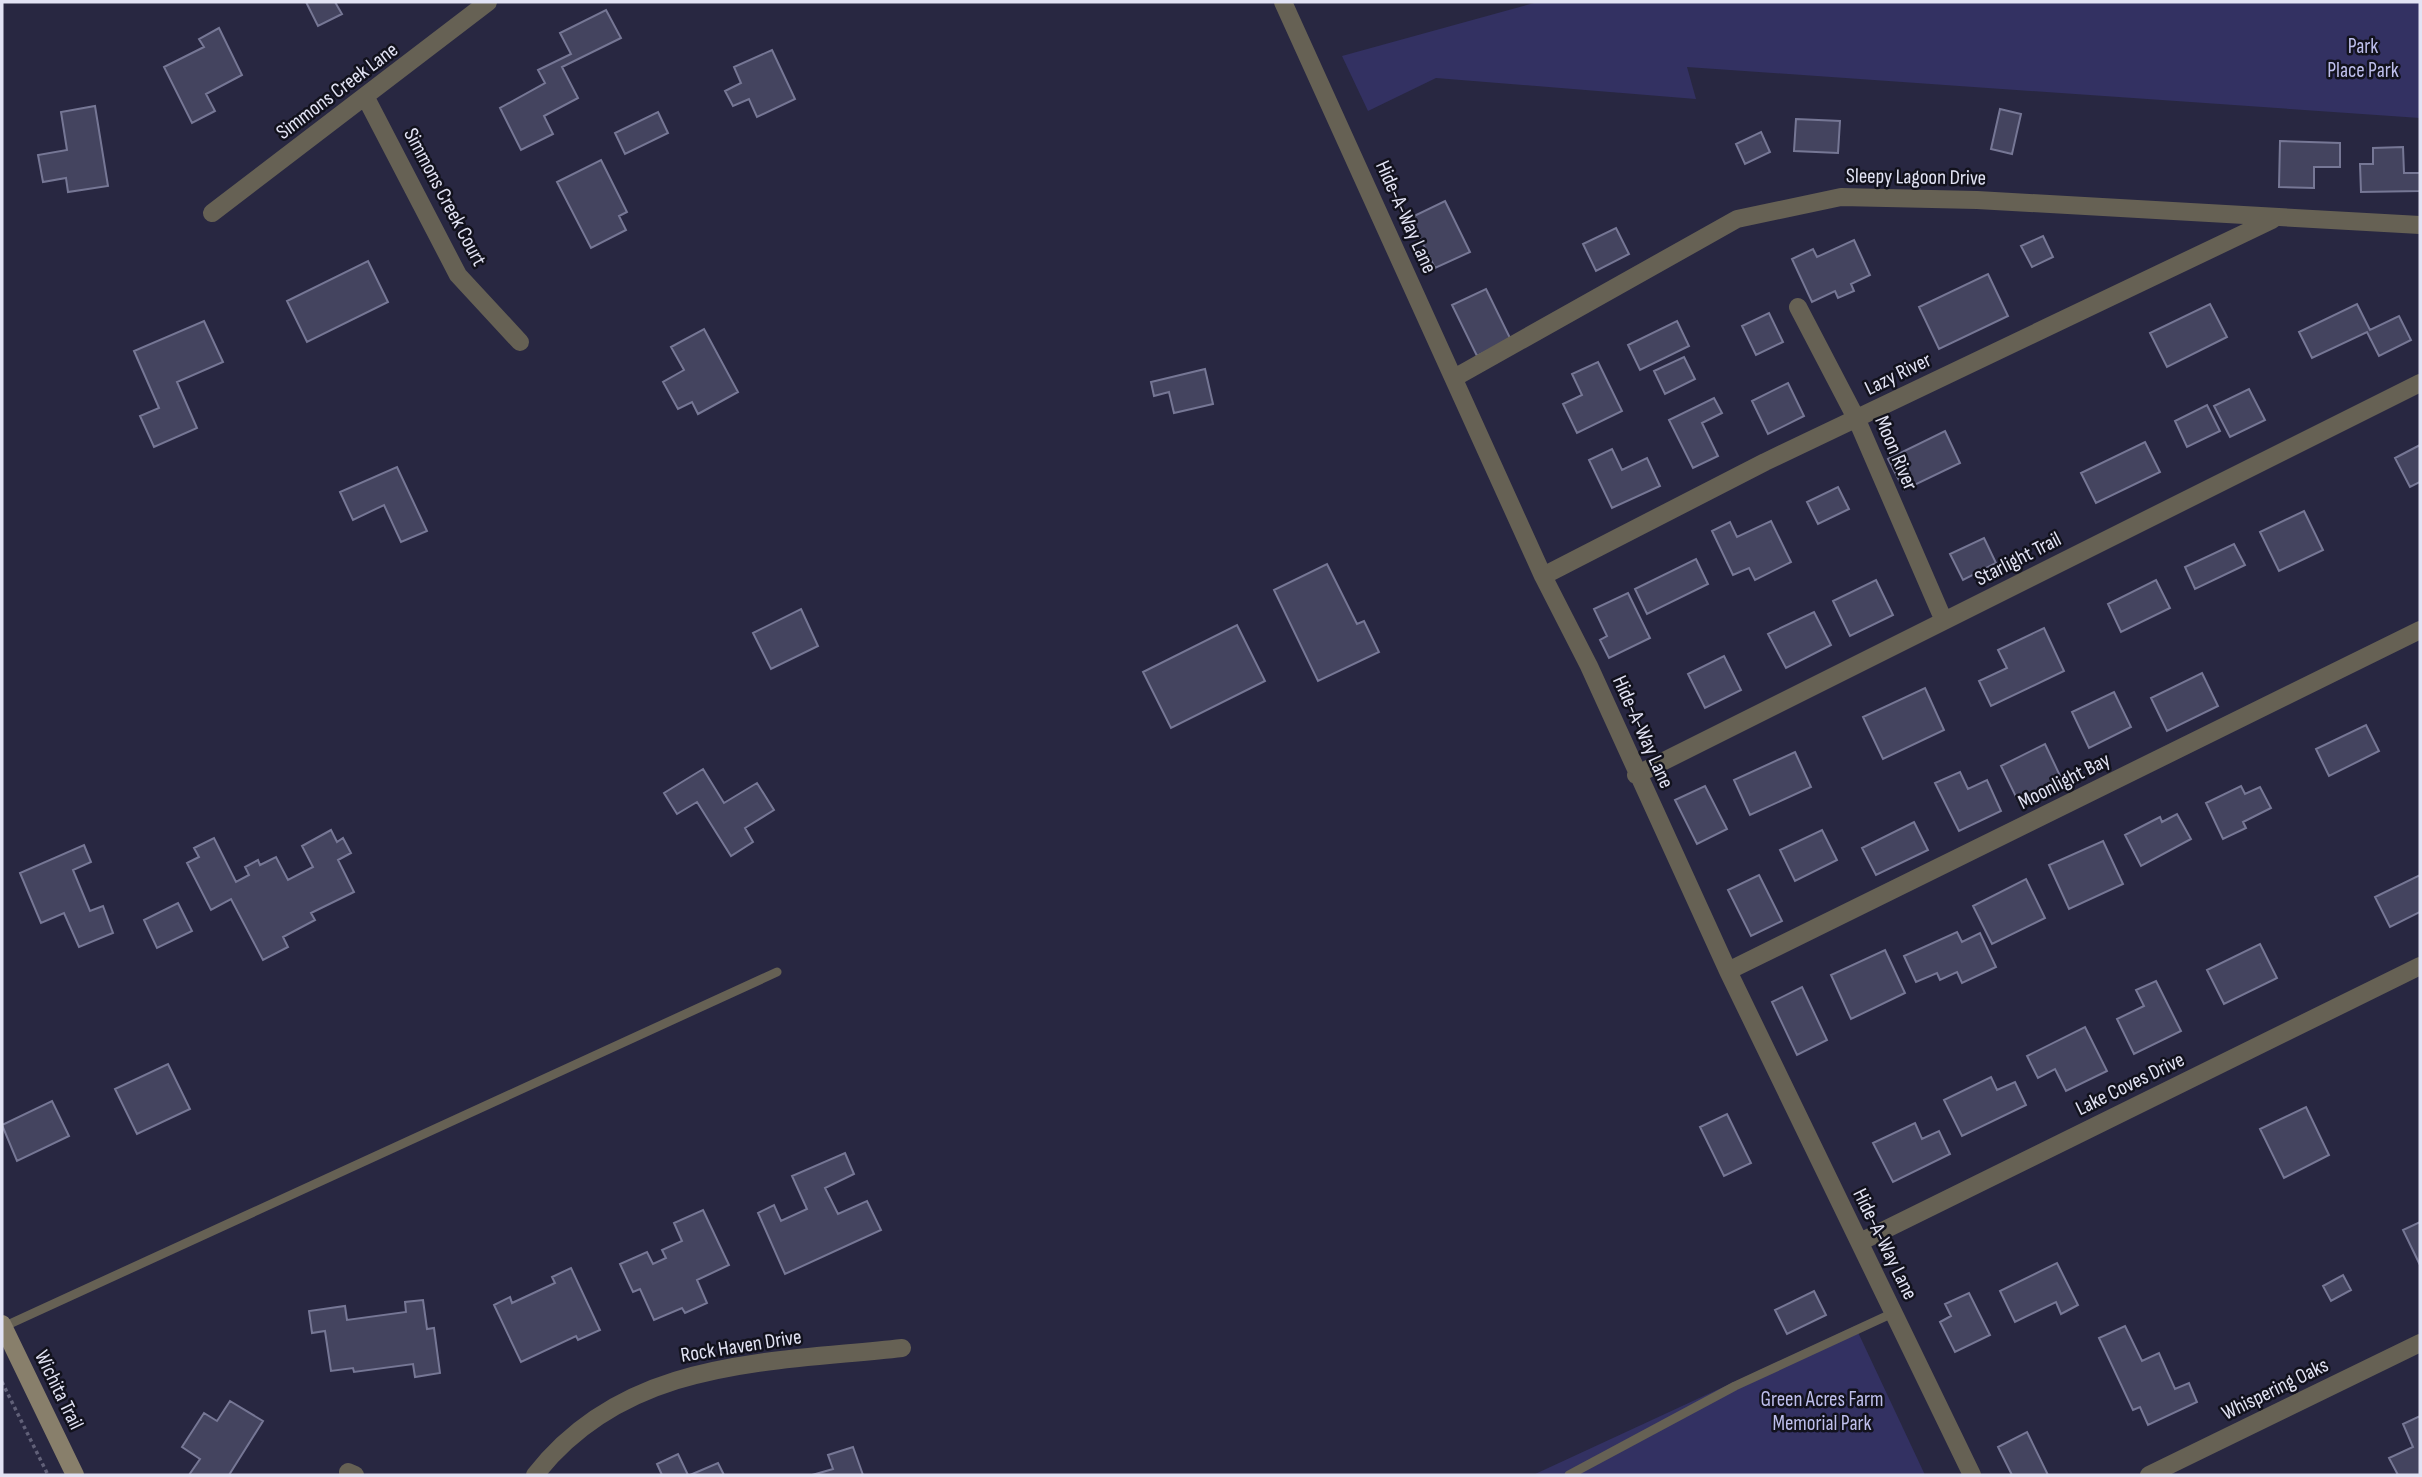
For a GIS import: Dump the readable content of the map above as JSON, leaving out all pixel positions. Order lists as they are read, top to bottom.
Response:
{
  "streets": {
    "street": [
      "Simmons Creek Lane",
      "Sleepy Lagoon Drive",
      "Simmons Creek Court",
      "Hide-A-Way Lane",
      "Lazy River",
      "Moon River",
      "Starlight Trail",
      "Moonlight Bay",
      "Lake Coves Drive",
      "Rock Haven Drive",
      "Whispering Oaks",
      "Wichita Trail"
    ]
  },
  "crossings": [
    ["Simmons Creek Lane", "Simmons Creek Court"],
    ["Sleepy Lagoon Drive", "Hide-A-Way Lane"],
    ["Sleepy Lagoon Drive", "Lazy River"],
    ["Hide-A-Way Lane", "Lazy River"],
    ["Hide-A-Way Lane", "Starlight Trail"],
    ["Hide-A-Way Lane", "Moonlight Bay"],
    ["Hide-A-Way Lane", "Lake Coves Drive"],
    ["Lazy River", "Moon River"],
    ["Moon River", "Starlight Trail"]
  ],
  "parks": ["Park Place Park", "Green Acres Farm Memorial Park"]
}
